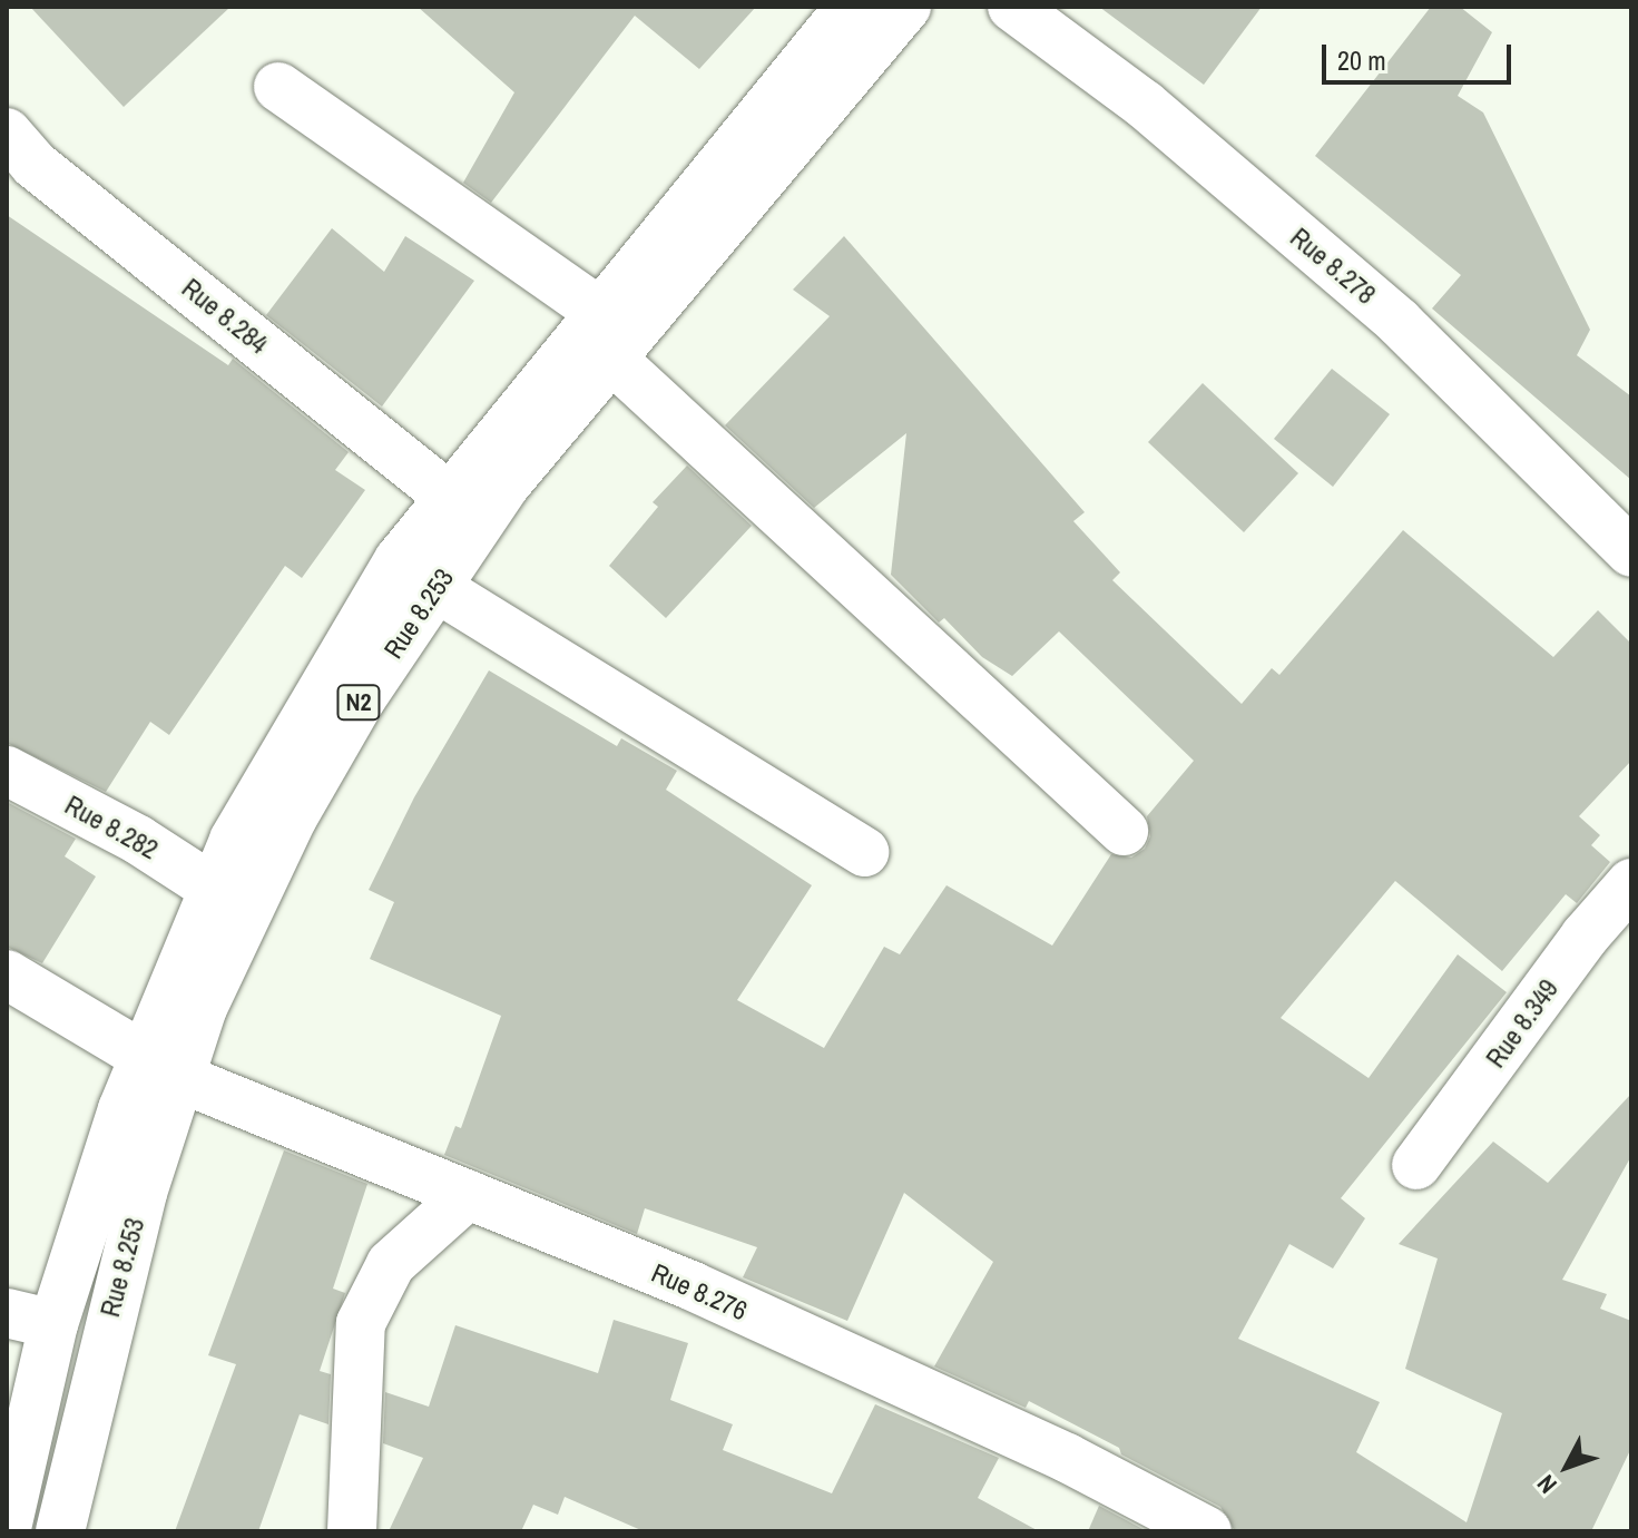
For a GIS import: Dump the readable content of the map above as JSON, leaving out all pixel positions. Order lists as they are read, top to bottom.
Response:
{
  "streets": {
    "main road": [
      "Rue 8.278",
      "Rue 8.284",
      "Rue 8.253",
      "N2",
      "Rue 8.282",
      "Rue 8.349",
      "Rue 8.276"
    ]
  },
  "crossings": [
    ["Rue 8.284", "Rue 8.253"],
    ["Rue 8.253", "Rue 8.282"],
    ["Rue 8.253", "Rue 8.276"]
  ],
  "scale_bar": "20 m",
  "north": "bottom left"
}
